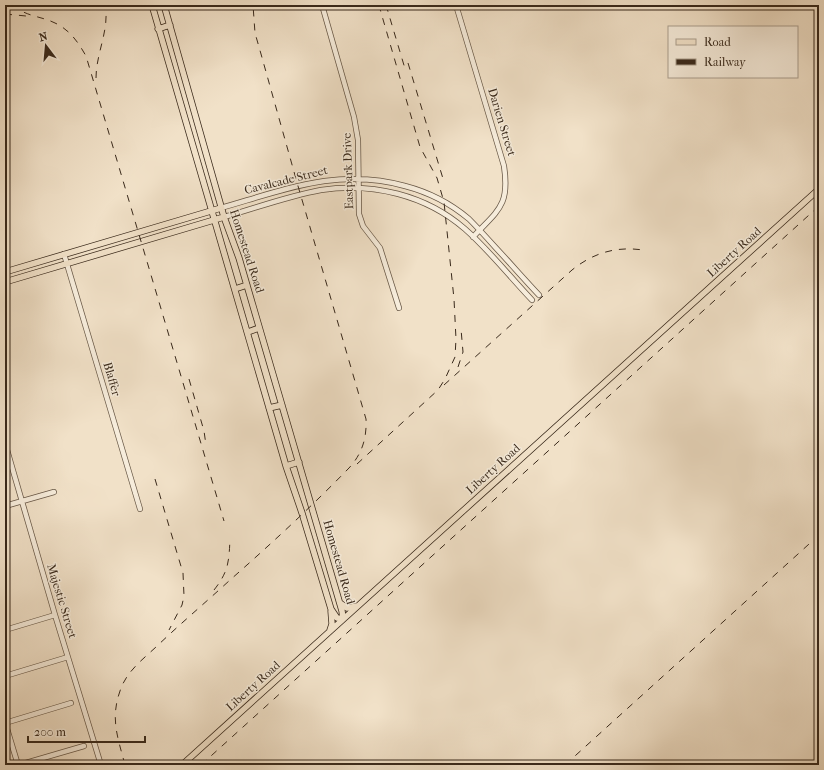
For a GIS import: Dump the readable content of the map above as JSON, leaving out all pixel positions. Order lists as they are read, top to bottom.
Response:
{
  "streets": {
    "main road": ["Cavalcade Street", "Homestead Road", "Liberty Road"],
    "street": [
      "Darien Street",
      "Eastpark Drive",
      "Blaffer",
      "Majestic Street"
    ]
  },
  "crossings": [
    ["Darien Street", "Cavalcade Street"],
    ["Eastpark Drive", "Cavalcade Street"],
    ["Cavalcade Street", "Homestead Road"],
    ["Cavalcade Street", "Blaffer"],
    ["Homestead Road", "Liberty Road"]
  ],
  "legend": ["Road", "Railway"],
  "scale_bar": "200 m",
  "north": "top"
}
